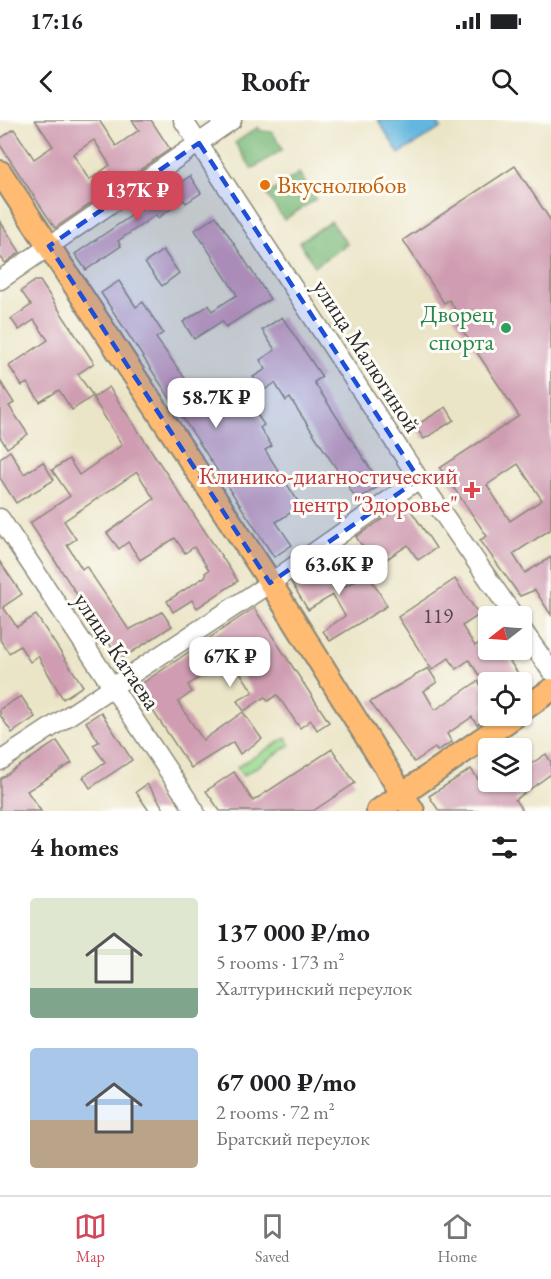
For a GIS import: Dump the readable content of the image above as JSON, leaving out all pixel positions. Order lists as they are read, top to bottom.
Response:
{
  "streets": {
    "street": ["улица Малюгиной", "улица Катаева"]
  },
  "places": {
    "other": ["Вкуснолюбов", "Дворец спорта"],
    "health": ["Клинико-диагностический центр \"Здоровье\""]
  },
  "house_numbers": ["119"],
  "north": "left",
  "page": {
    "status": "17:16",
    "header": "Roofr",
    "price": [
      "137K ₽",
      "58.7K ₽",
      "63.6K ₽",
      "67K ₽"
    ],
    "heading": "4 homes",
    "list": [
      {
        "name": "137 000 ₽/mo",
        "note": "5 rooms · 173 m² · Халтуринский переулок"
      },
      {
        "name": "67 000 ₽/mo",
        "note": "2 rooms · 72 m² · Братский переулок"
      }
    ],
    "tabs": ["Map", "Saved", "Home"]
  }
}
